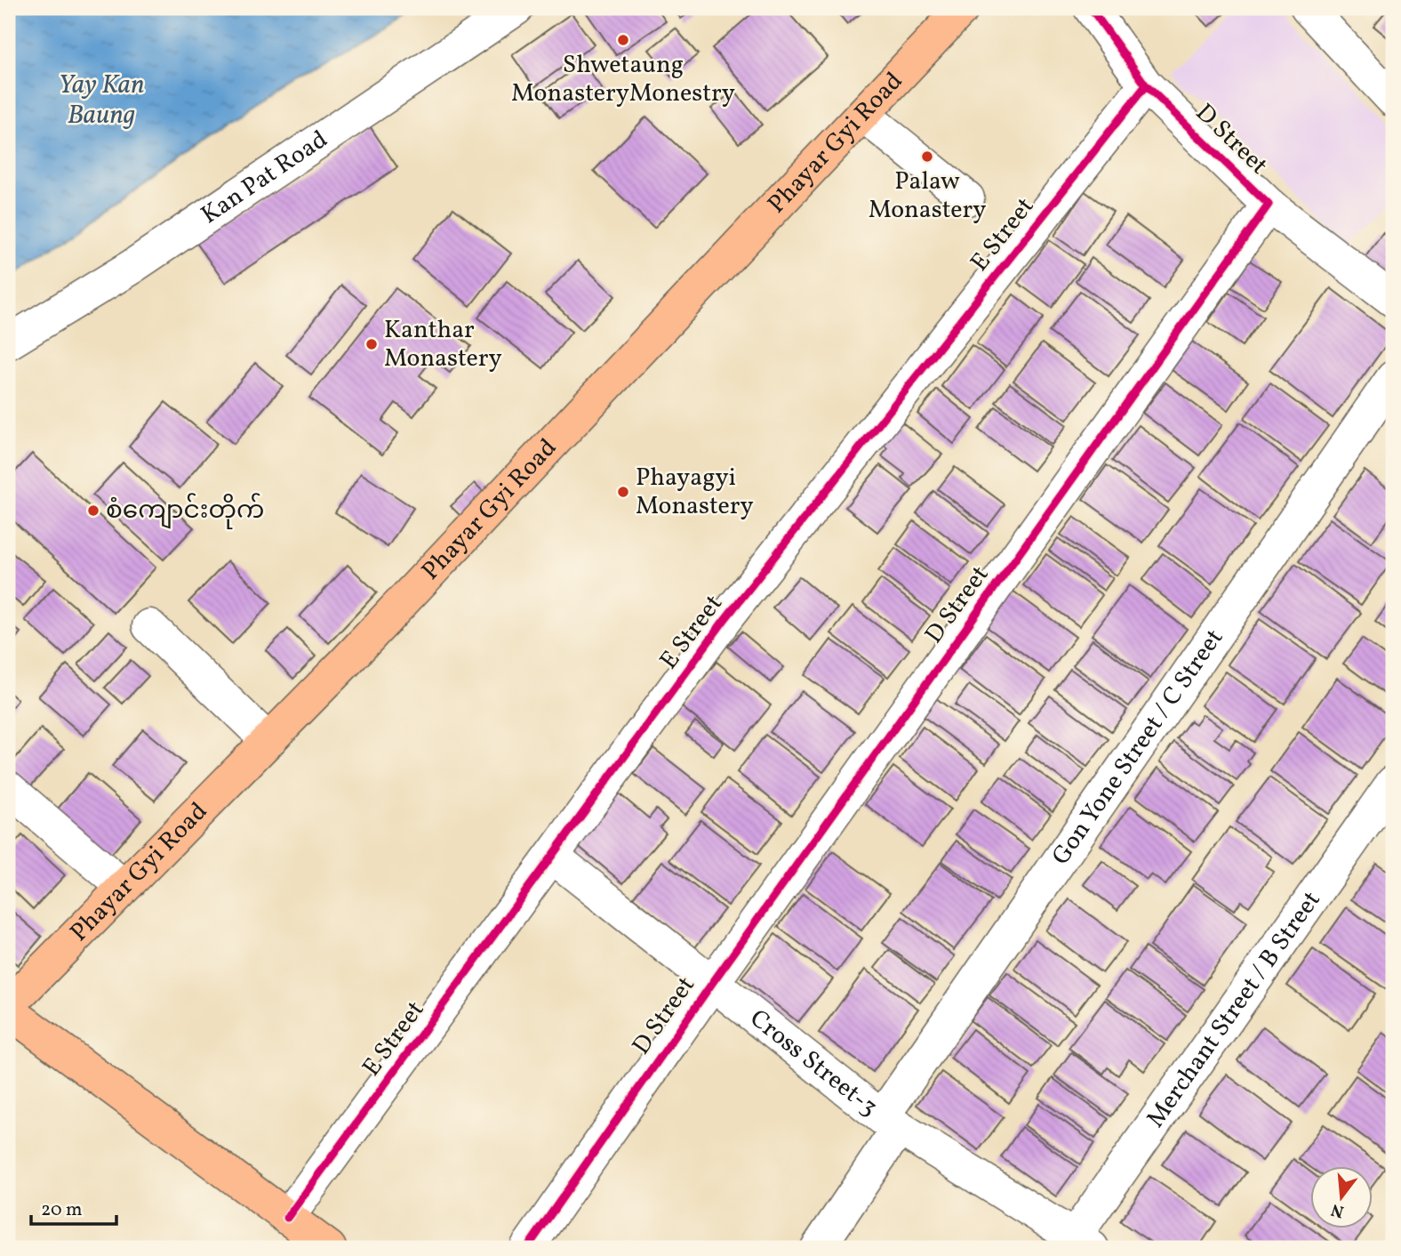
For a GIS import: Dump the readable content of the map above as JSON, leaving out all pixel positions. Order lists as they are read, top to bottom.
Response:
{
  "streets": {
    "main road": ["Phayar Gyi Road"],
    "street": [
      "D Street",
      "Kan Pat Road",
      "E Street",
      "Gon Yone Street / C Street",
      "Merchant Street / B Street",
      "Cross Street-3"
    ]
  },
  "crossings": [
    ["D Street", "E Street"],
    ["D Street", "Cross Street-3"],
    ["E Street", "Cross Street-3"],
    ["Gon Yone Street / C Street", "Cross Street-3"],
    ["Merchant Street / B Street", "Cross Street-3"]
  ],
  "water": ["Yay Kan Baung"],
  "places": [
    "Shwetaung MonasteryMonestry",
    "Palaw Monastery",
    "Kanthar Monastery",
    "Phayagyi Monastery",
    "စံကျောင်းတိုက်"
  ],
  "scale_bar": "20 m",
  "north": "bottom"
}
